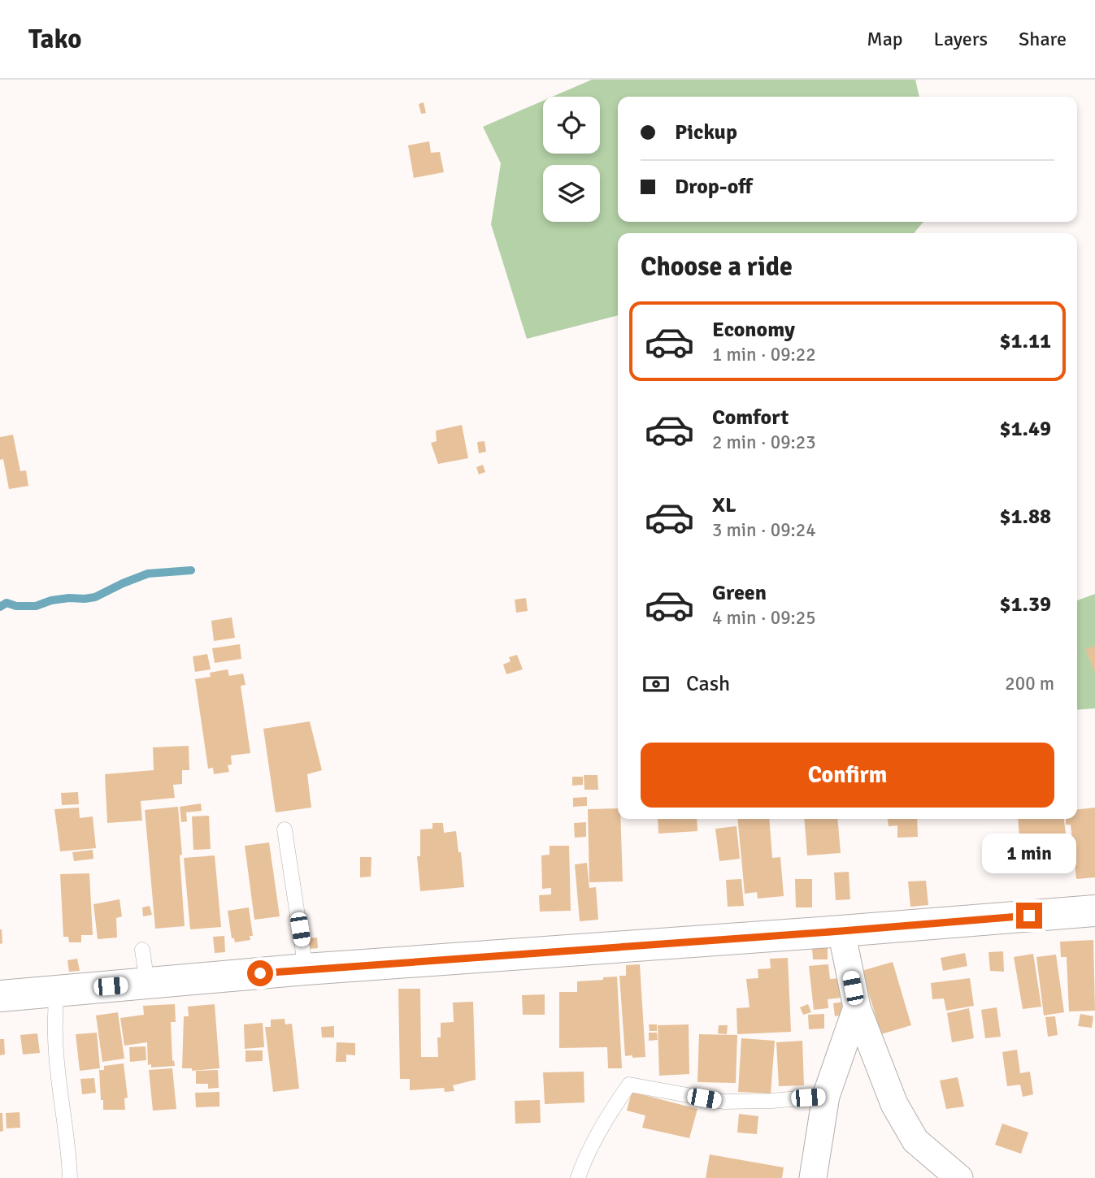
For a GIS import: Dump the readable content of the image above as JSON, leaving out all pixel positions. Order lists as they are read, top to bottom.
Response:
{
  "page": {
    "header": "Tako",
    "nav": ["Map", "Layers", "Share"],
    "banner": ["Pickup", "Drop-off"],
    "heading": "Choose a ride",
    "list": [
      {
        "name": "Economy",
        "note": "1 min · 09:22",
        "value": "$1.11"
      },
      {
        "name": "Comfort",
        "note": "2 min · 09:23",
        "value": "$1.49"
      },
      {
        "name": "XL",
        "note": "3 min · 09:24",
        "value": "$1.88"
      },
      {
        "name": "Green",
        "note": "4 min · 09:25",
        "value": "$1.39"
      }
    ],
    "pay": ["Cash", "200 m"],
    "buttons": "Confirm",
    "bubble": "1 min"
  }
}
